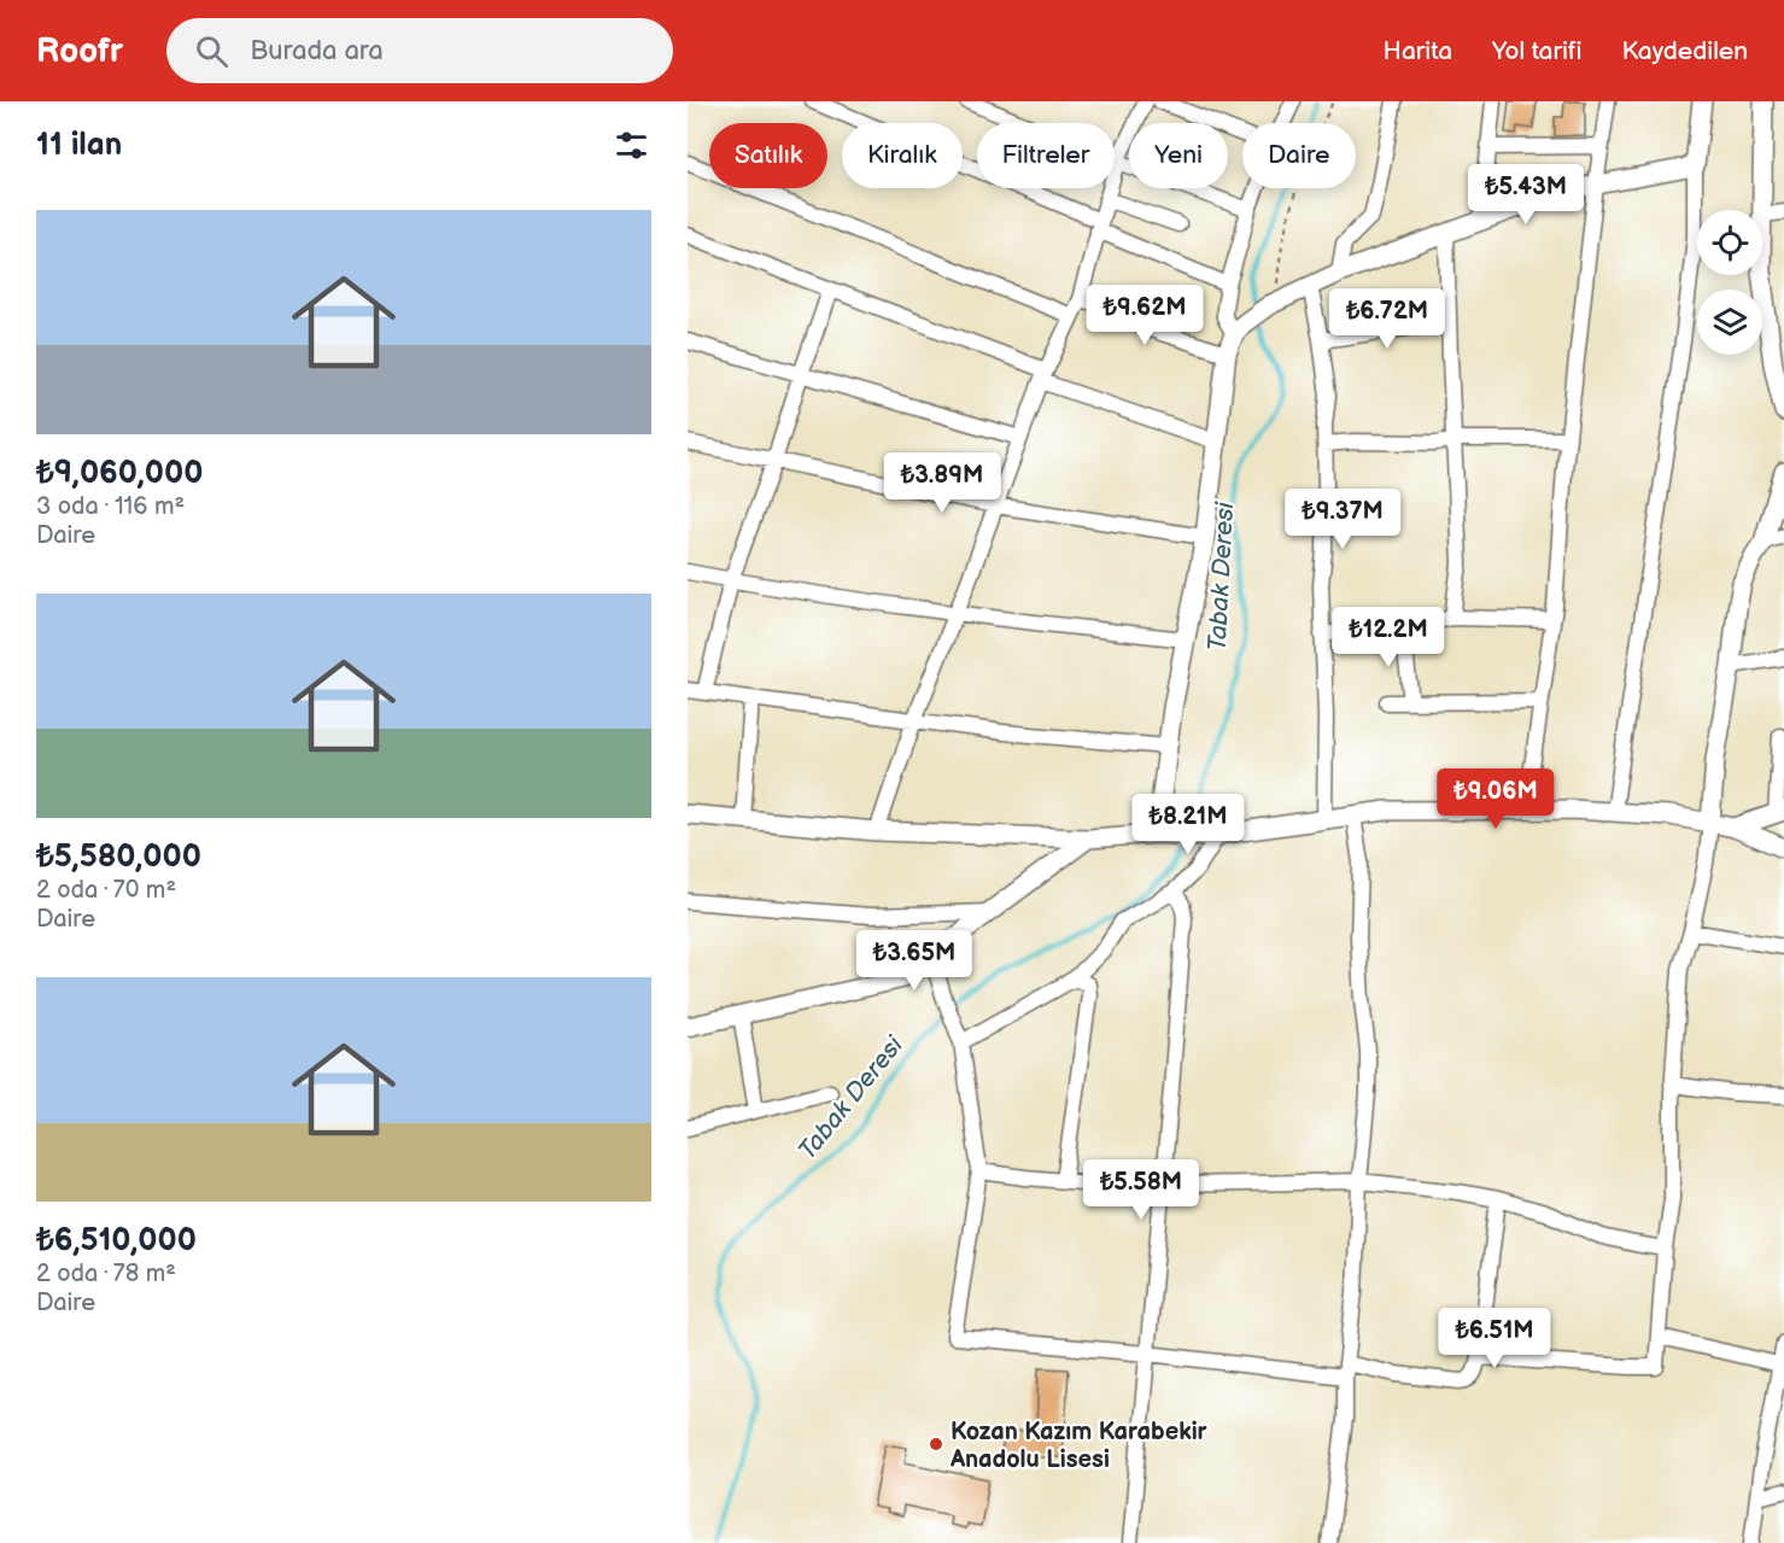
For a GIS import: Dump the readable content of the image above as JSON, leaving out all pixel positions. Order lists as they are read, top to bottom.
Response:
{
  "water": ["Tabak Deresi"],
  "places": ["Kozan Kazım Karabekir Anadolu Lisesi"],
  "page": {
    "header": "Roofr",
    "search": "Burada ara",
    "nav": ["Harita", "Yol tarifi", "Kaydedilen"],
    "heading": "11 ilan",
    "chip": [
      "Satılık",
      "Kiralık",
      "Filtreler",
      "Yeni",
      "Daire"
    ],
    "price": [
      "₺5.43M",
      "₺9.62M",
      "₺6.72M",
      "₺3.89M",
      "₺9.37M",
      "₺12.2M",
      "₺9.06M",
      "₺8.21M",
      "₺3.65M",
      "₺5.58M",
      "₺6.51M"
    ],
    "list": [
      {
        "name": "₺9,060,000",
        "note": "3 oda · 116 m² · Daire"
      },
      {
        "name": "₺5,580,000",
        "note": "2 oda · 70 m² · Daire"
      },
      {
        "name": "₺6,510,000",
        "note": "2 oda · 78 m² · Daire"
      }
    ]
  }
}
